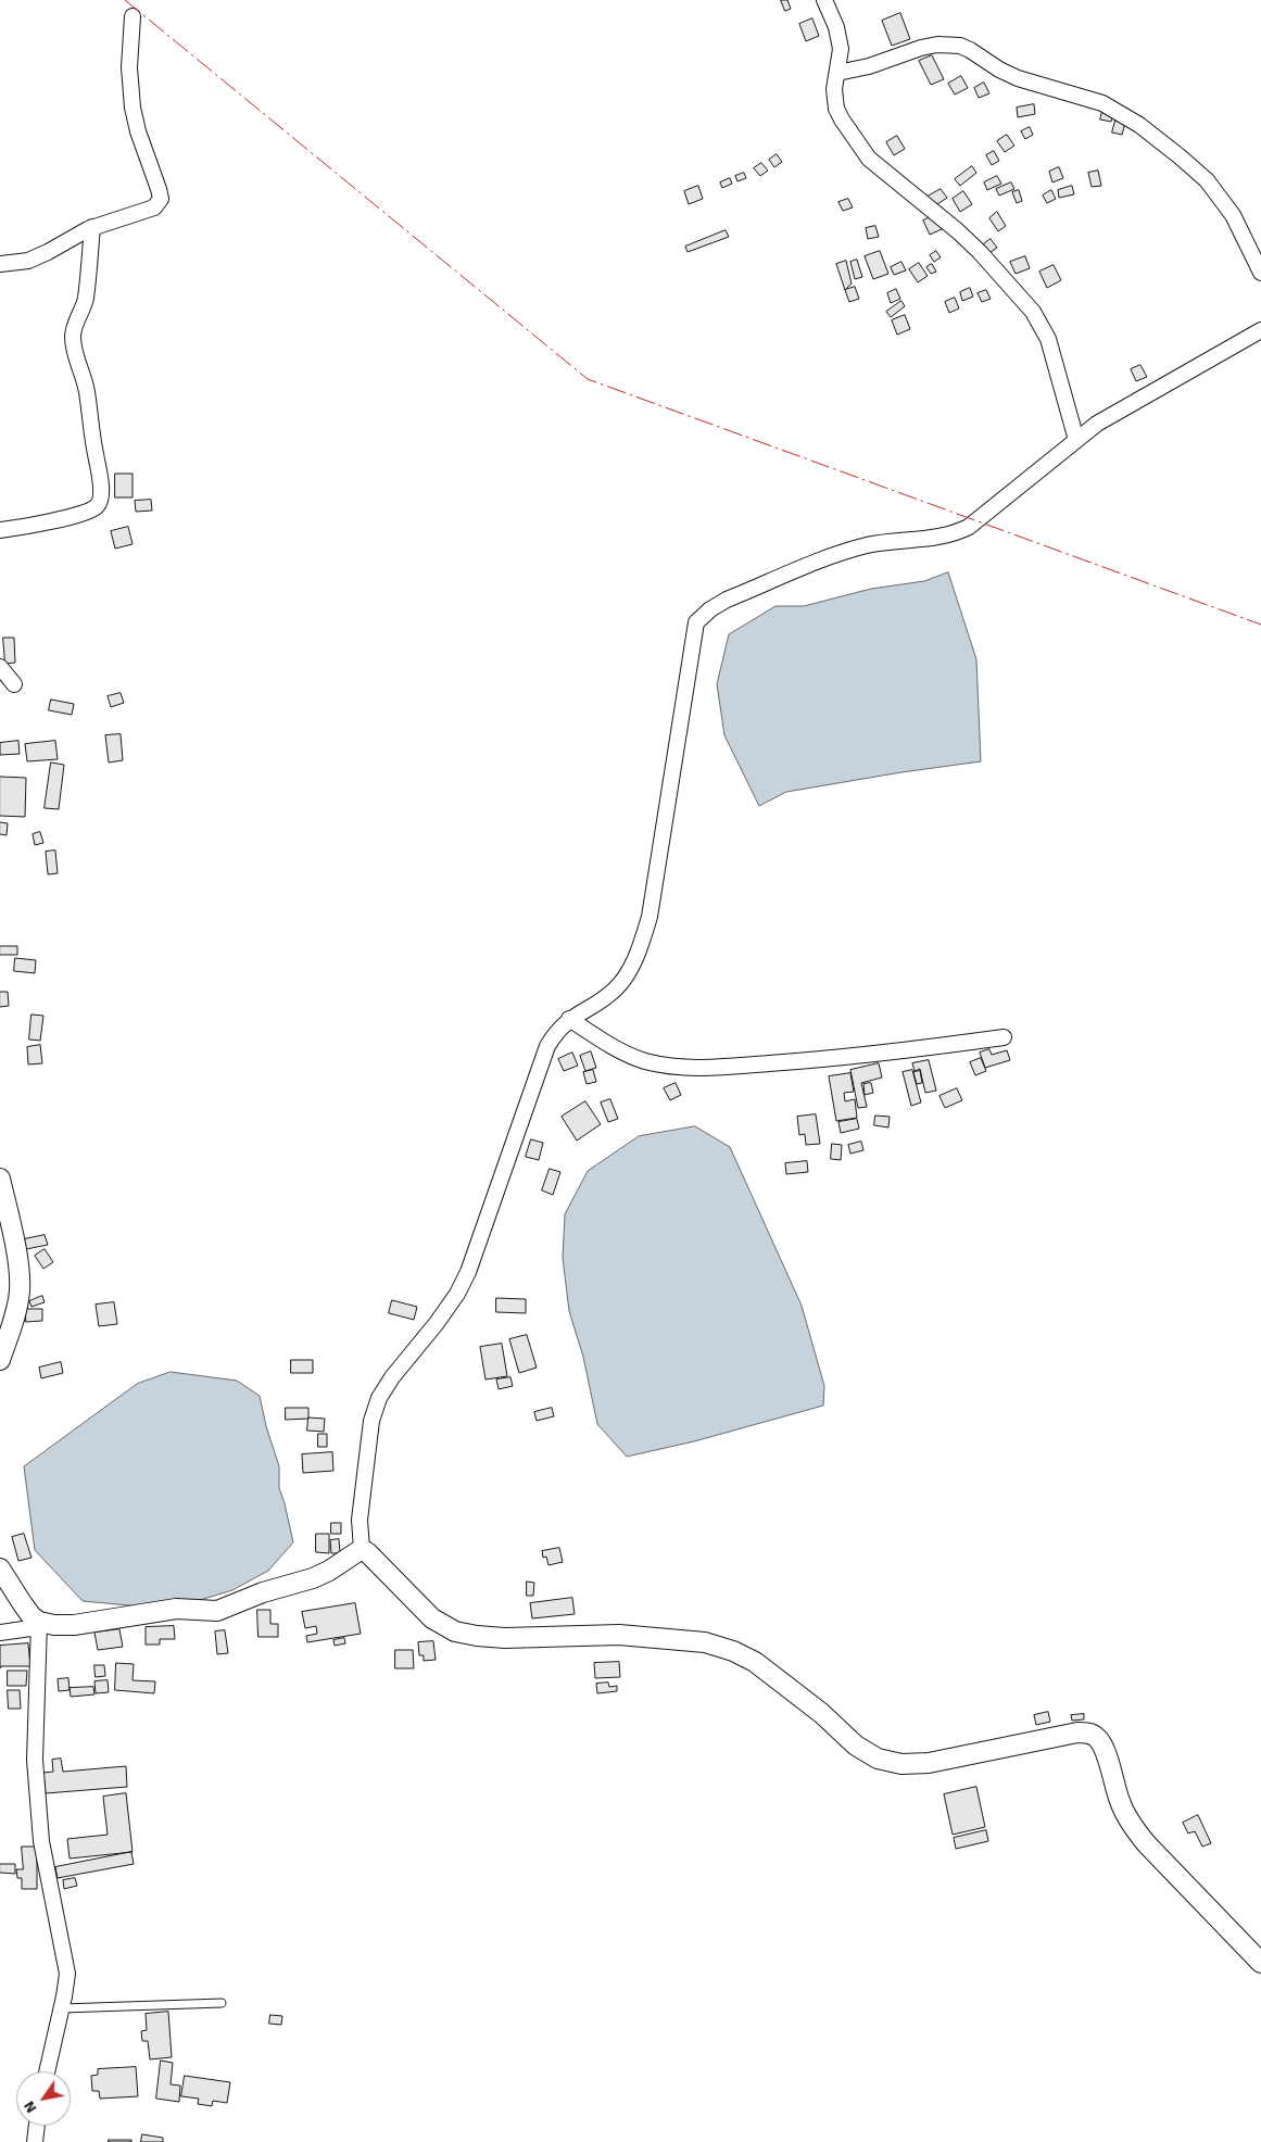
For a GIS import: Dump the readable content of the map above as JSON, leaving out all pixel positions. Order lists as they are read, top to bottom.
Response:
{
  "north": "bottom left"
}
